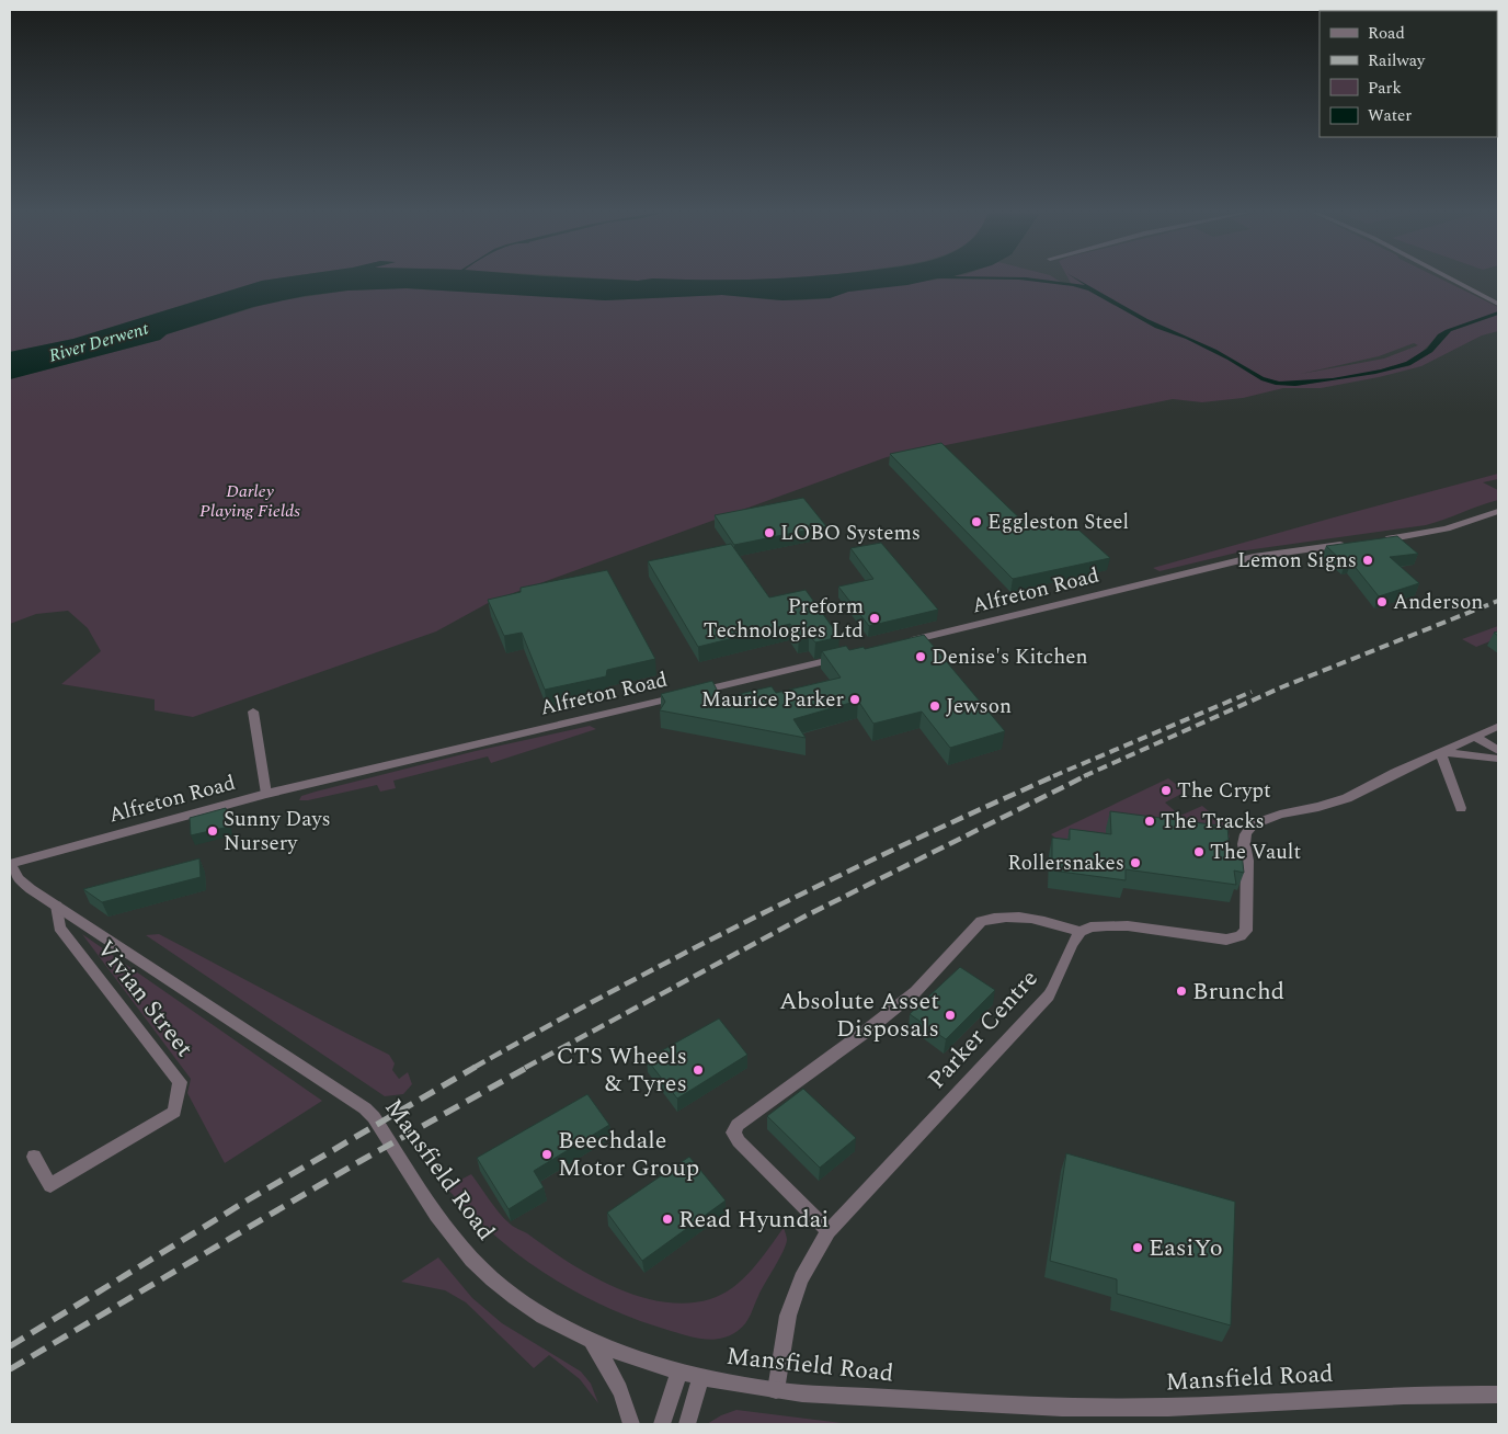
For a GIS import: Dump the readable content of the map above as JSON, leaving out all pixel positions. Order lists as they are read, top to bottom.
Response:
{
  "streets": {
    "street": [
      "Alfreton Road",
      "Vivian Street",
      "Parker Centre",
      "Mansfield Road"
    ]
  },
  "crossings": [
    ["Alfreton Road", "Mansfield Road"],
    ["Vivian Street", "Mansfield Road"],
    ["Parker Centre", "Mansfield Road"]
  ],
  "water": ["River Derwent"],
  "parks": ["Darley Playing Fields"],
  "places": [
    "Eggleston Steel",
    "LOBO Systems",
    "Lemon Signs",
    "Anderson",
    "Preform Technologies Ltd",
    "Denise's Kitchen",
    "Maurice Parker",
    "Jewson",
    "The Crypt",
    "The Tracks",
    "Sunny Days Nursery",
    "The Vault",
    "Rollersnakes",
    "Brunchd",
    "Absolute Asset Disposals",
    "CTS Wheels & Tyres",
    "Beechdale Motor Group",
    "Read Hyundai",
    "EasiYo"
  ],
  "legend": [
    "Road",
    "Railway",
    "Park",
    "Water"
  ]
}
